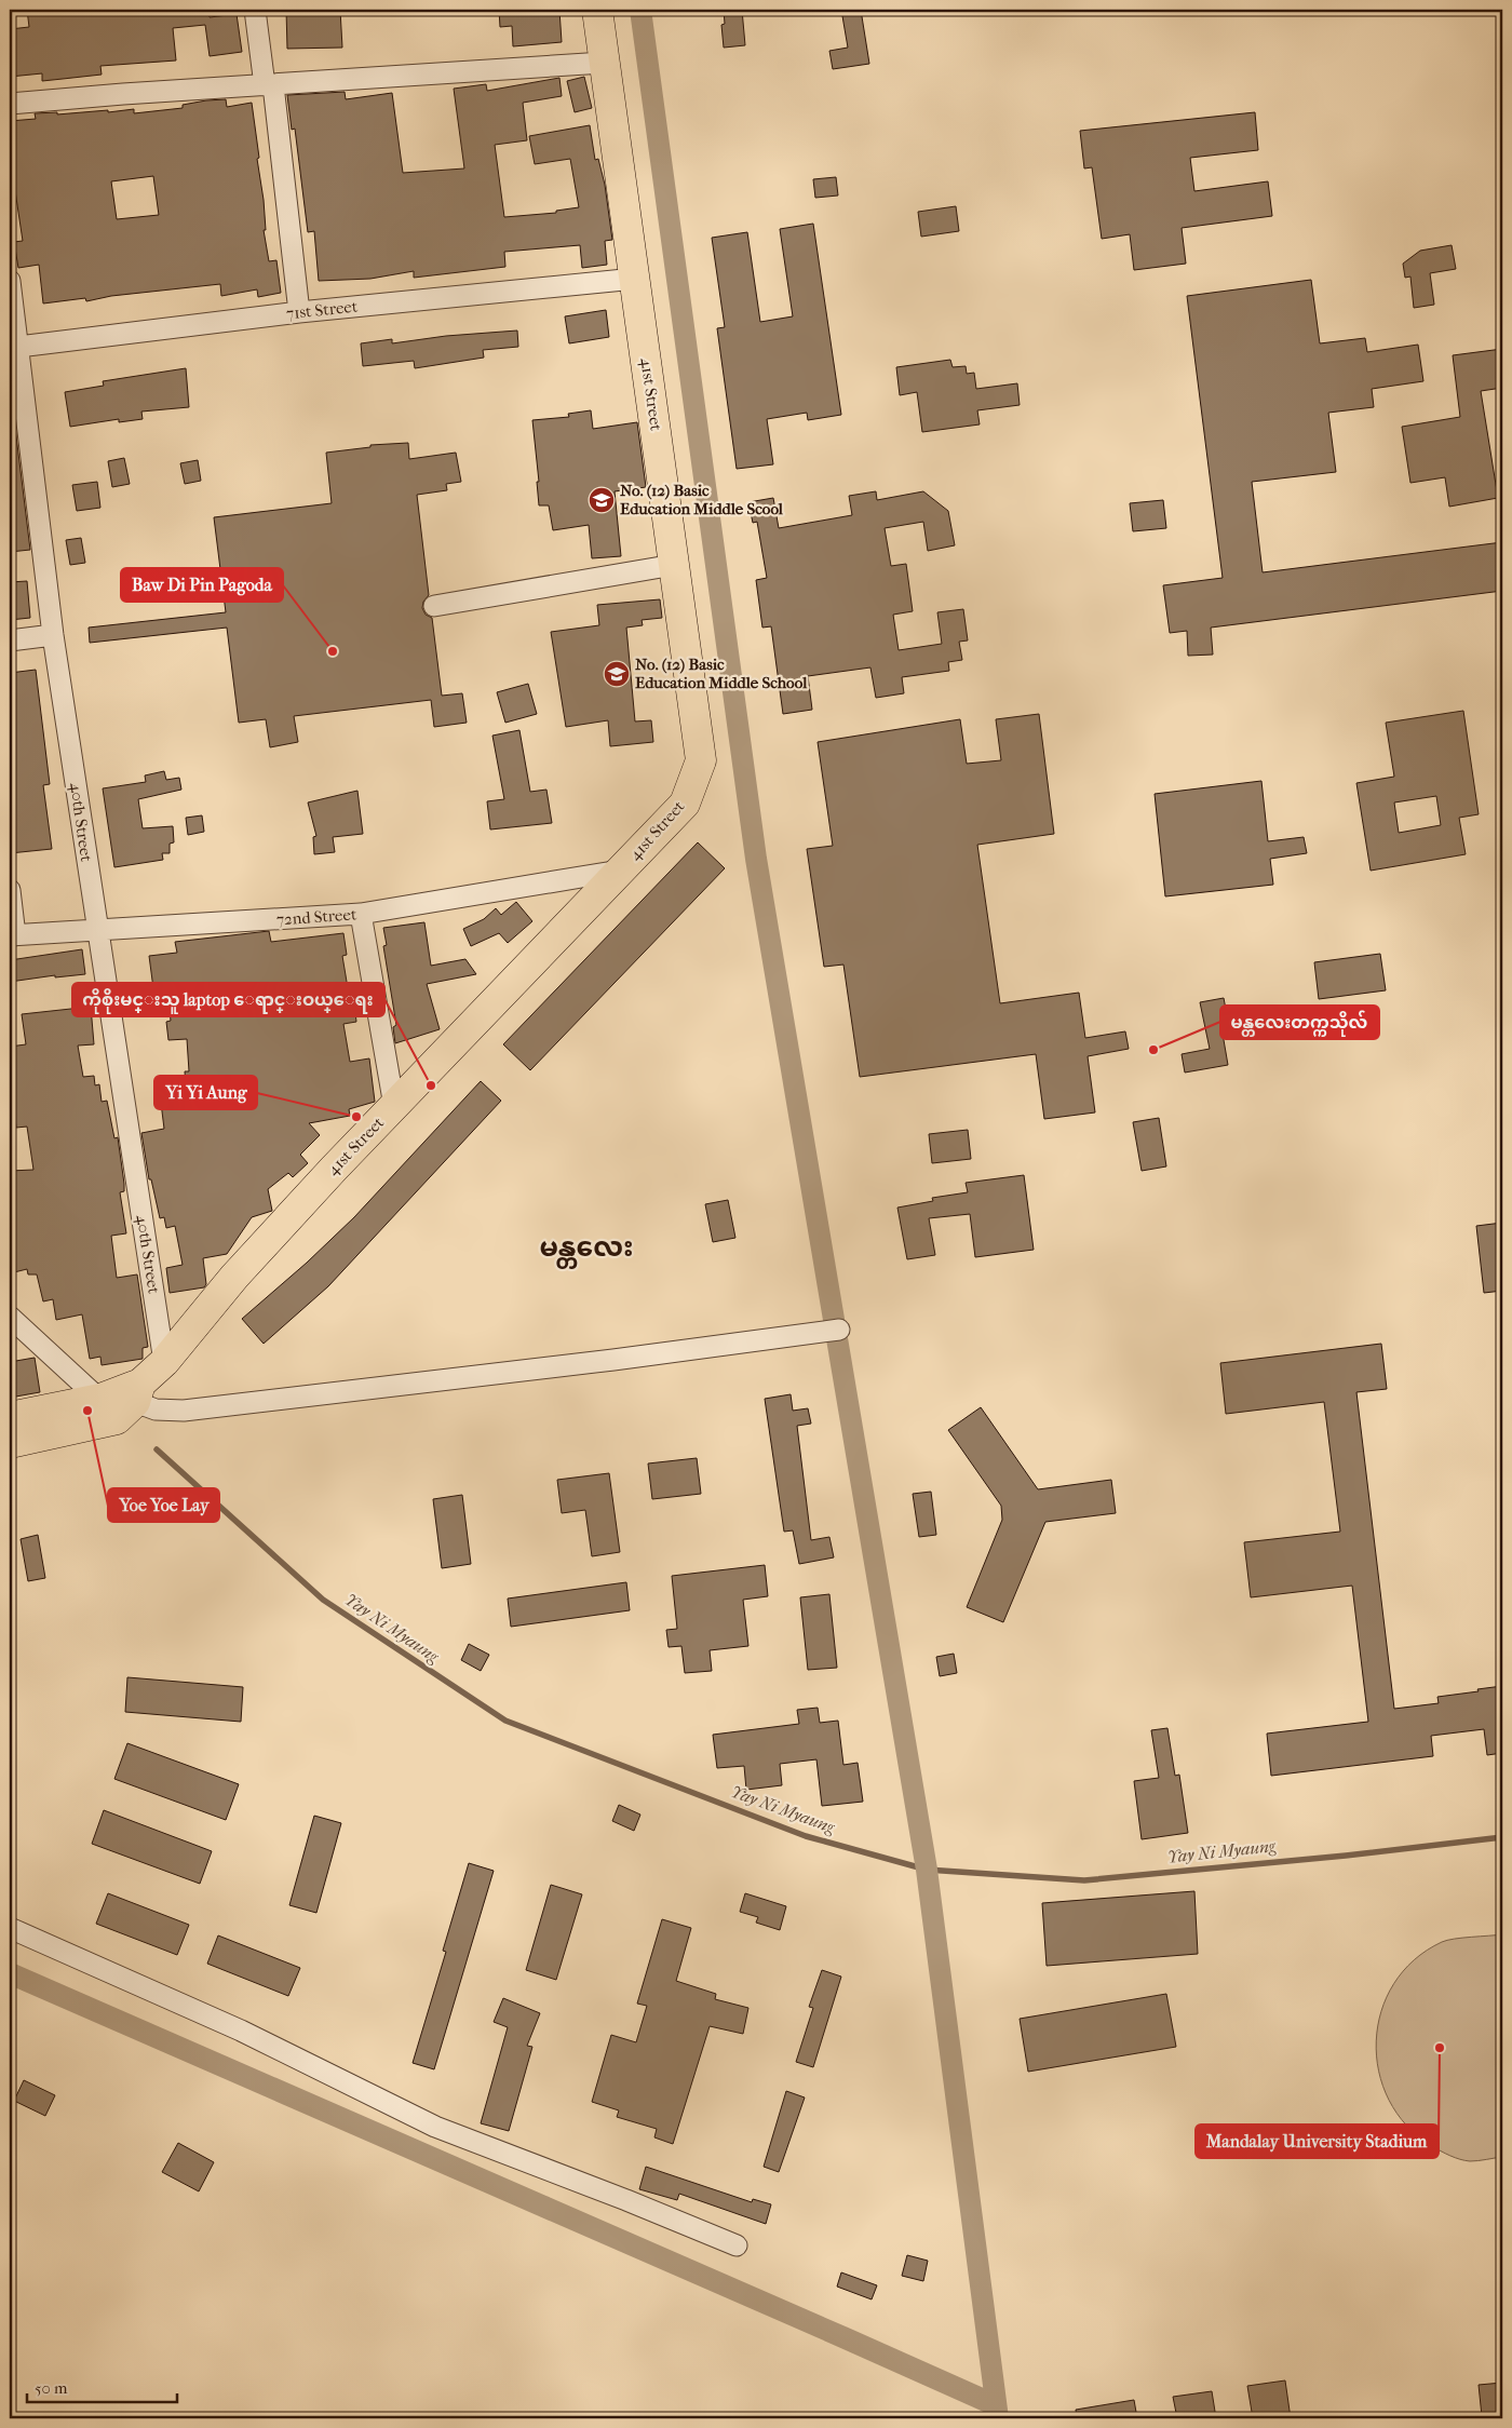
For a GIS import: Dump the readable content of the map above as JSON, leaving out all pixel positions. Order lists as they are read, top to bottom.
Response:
{
  "streets": {
    "main road": ["41st Street"],
    "street": ["71st Street", "40th Street", "72nd Street"]
  },
  "crossings": [
    ["71st Street", "41st Street"],
    ["71st Street", "40th Street"],
    ["41st Street", "40th Street"],
    ["41st Street", "72nd Street"],
    ["40th Street", "72nd Street"]
  ],
  "districts": ["မန္တလေး"],
  "water": ["Yay Ni Myaung"],
  "places": {
    "school or university": ["No. (12) Basic Education Middle Scool", "No. (12) Basic Education Middle School"],
    "other": [
      "Baw Di Pin Pagoda",
      "မန္တလေးတက္ကသိုလ်",
      "ကိုစိုးမင္းသူ laptop ေရာင္းဝယ္ေရး",
      "Yi Yi Aung",
      "Yoe Yoe Lay",
      "Mandalay University Stadium"
    ]
  },
  "scale_bar": "50 m"
}
